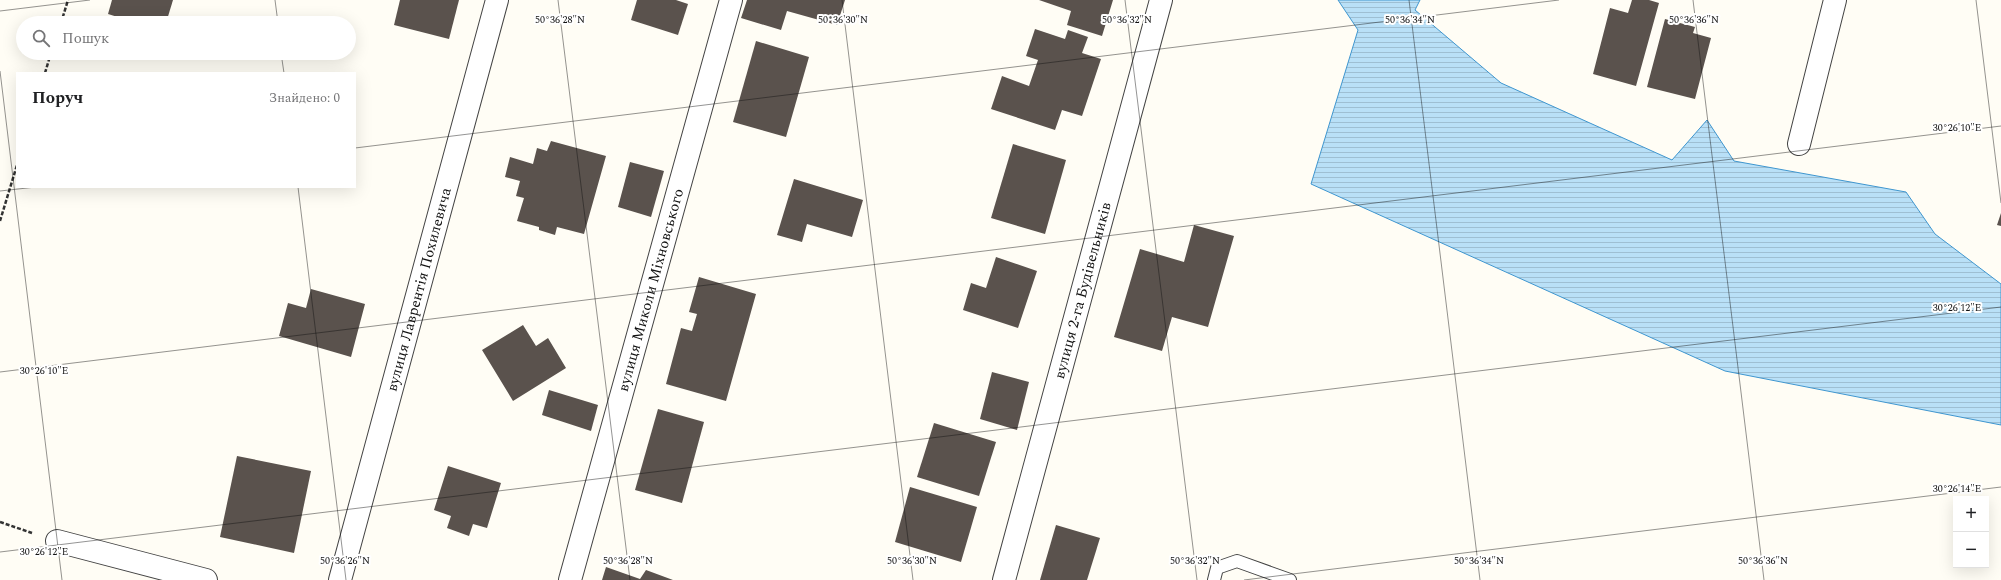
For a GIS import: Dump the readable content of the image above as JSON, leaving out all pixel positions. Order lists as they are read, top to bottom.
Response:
{
  "streets": {
    "street": ["вулиця Лаврентія Похилевича", "вулиця Миколи Міхновського", "вулиця 2-га Будівельників"]
  },
  "page": {
    "search": "Пошук",
    "heading": ["Поруч", "Знайдено: 0"],
    "map_buttons": ["+", "−"]
  },
  "coordinates": [
    "50°36'28\"N",
    "50°36'30\"N",
    "50°36'32\"N",
    "50°36'34\"N",
    "50°36'36\"N",
    "30°26'10\"E",
    "30°26'12\"E",
    "30°26'14\"E",
    "50°36'26\"N"
  ]
}
